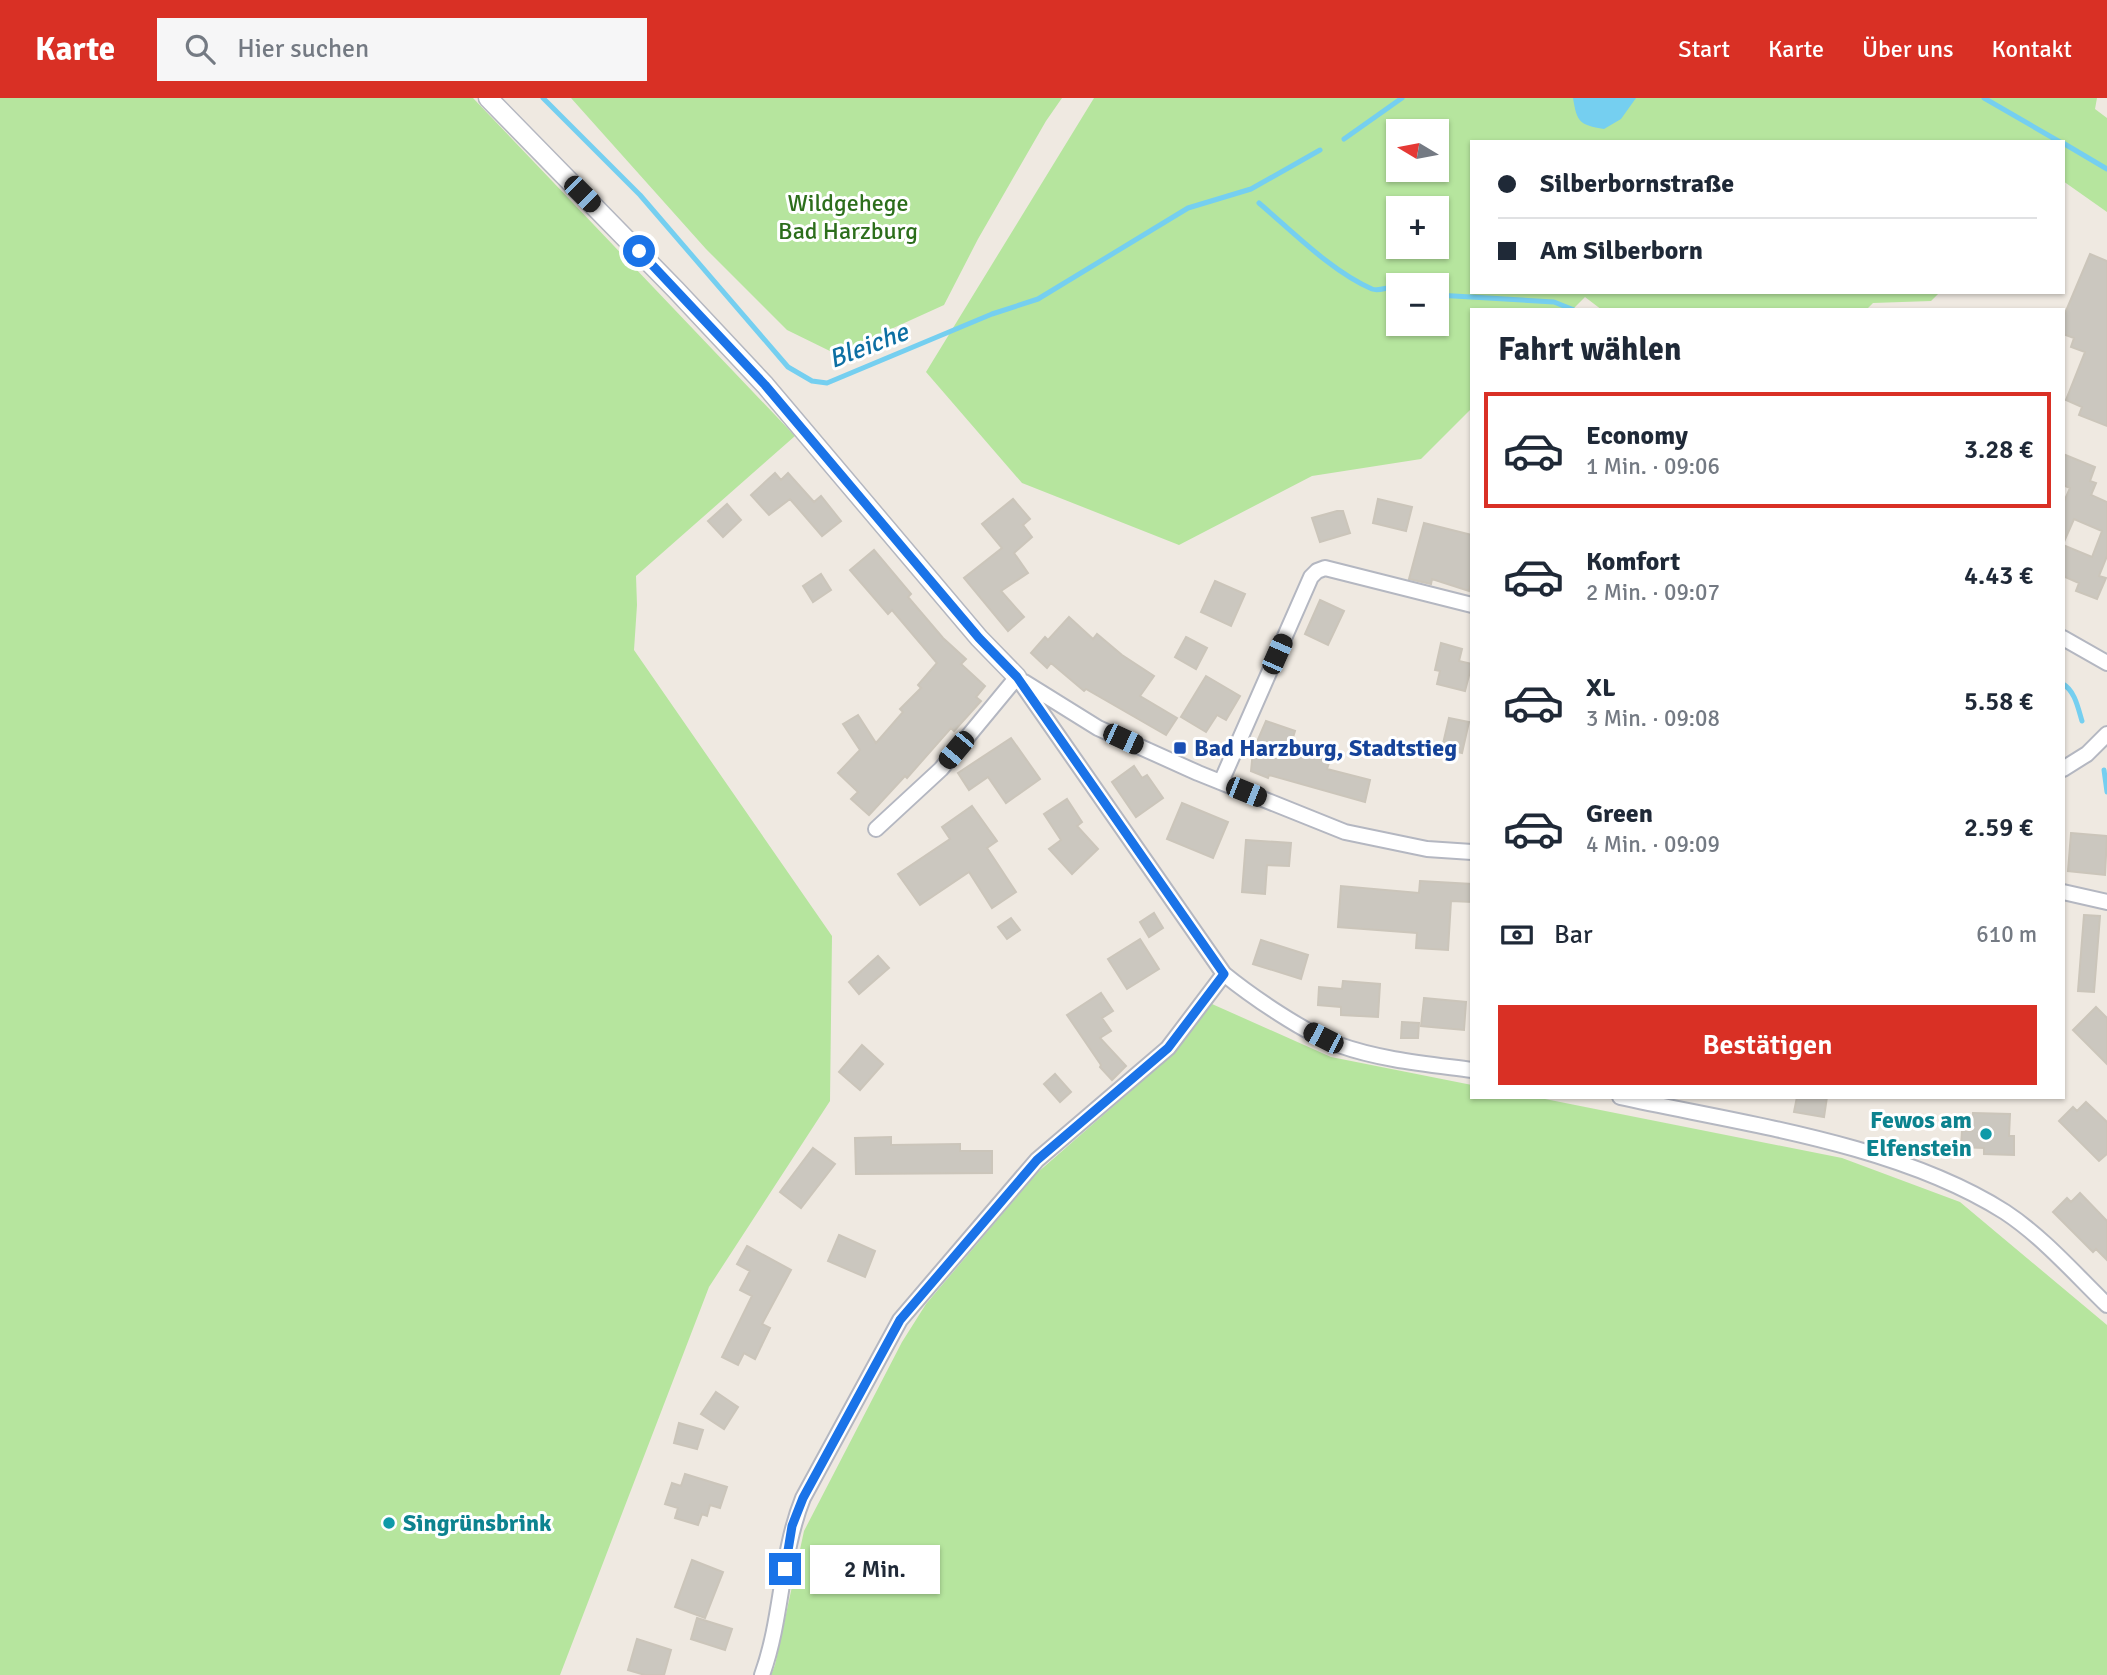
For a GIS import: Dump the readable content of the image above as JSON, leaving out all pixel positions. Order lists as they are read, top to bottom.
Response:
{
  "water": ["Bleiche"],
  "parks": ["Wildgehege Bad Harzburg"],
  "places": {
    "transit": ["Bad Harzburg, Stadtstieg"],
    "other": ["Fewos am Elfenstein", "Singrünsbrink"]
  },
  "north": "left",
  "page": {
    "header": "Karte",
    "search": "Hier suchen",
    "nav": [
      "Start",
      "Karte",
      "Über uns",
      "Kontakt"
    ],
    "map_buttons": ["+", "−"],
    "banner": ["Silberbornstraße", "Am Silberborn"],
    "heading": "Fahrt wählen",
    "list": [
      {
        "name": "Economy",
        "note": "1 Min. · 09:06",
        "value": "3.28 €"
      },
      {
        "name": "Komfort",
        "note": "2 Min. · 09:07",
        "value": "4.43 €"
      },
      {
        "name": "XL",
        "note": "3 Min. · 09:08",
        "value": "5.58 €"
      },
      {
        "name": "Green",
        "note": "4 Min. · 09:09",
        "value": "2.59 €"
      }
    ],
    "pay": ["Bar", "610 m"],
    "buttons": "Bestätigen",
    "bubble": "2 Min."
  }
}
